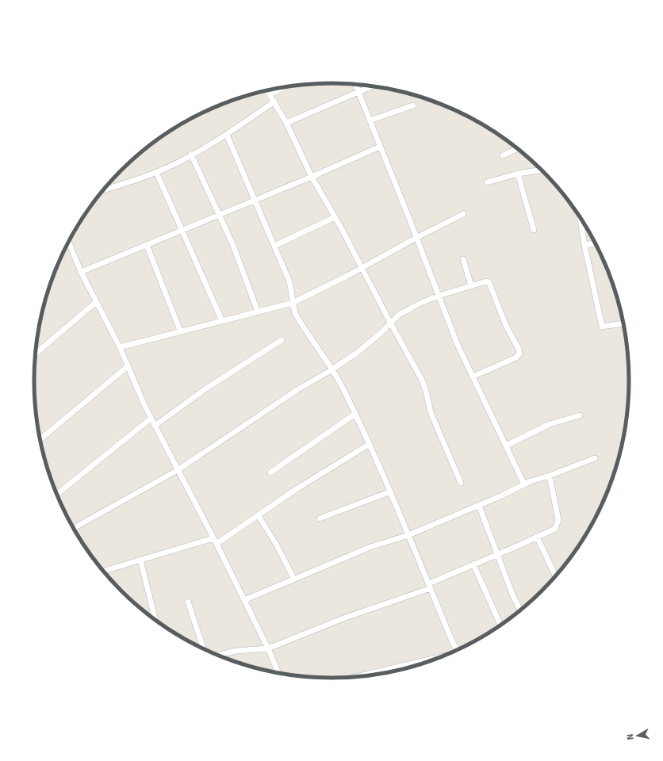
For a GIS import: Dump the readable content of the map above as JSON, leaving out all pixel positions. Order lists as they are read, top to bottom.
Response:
{
  "north": "left"
}
